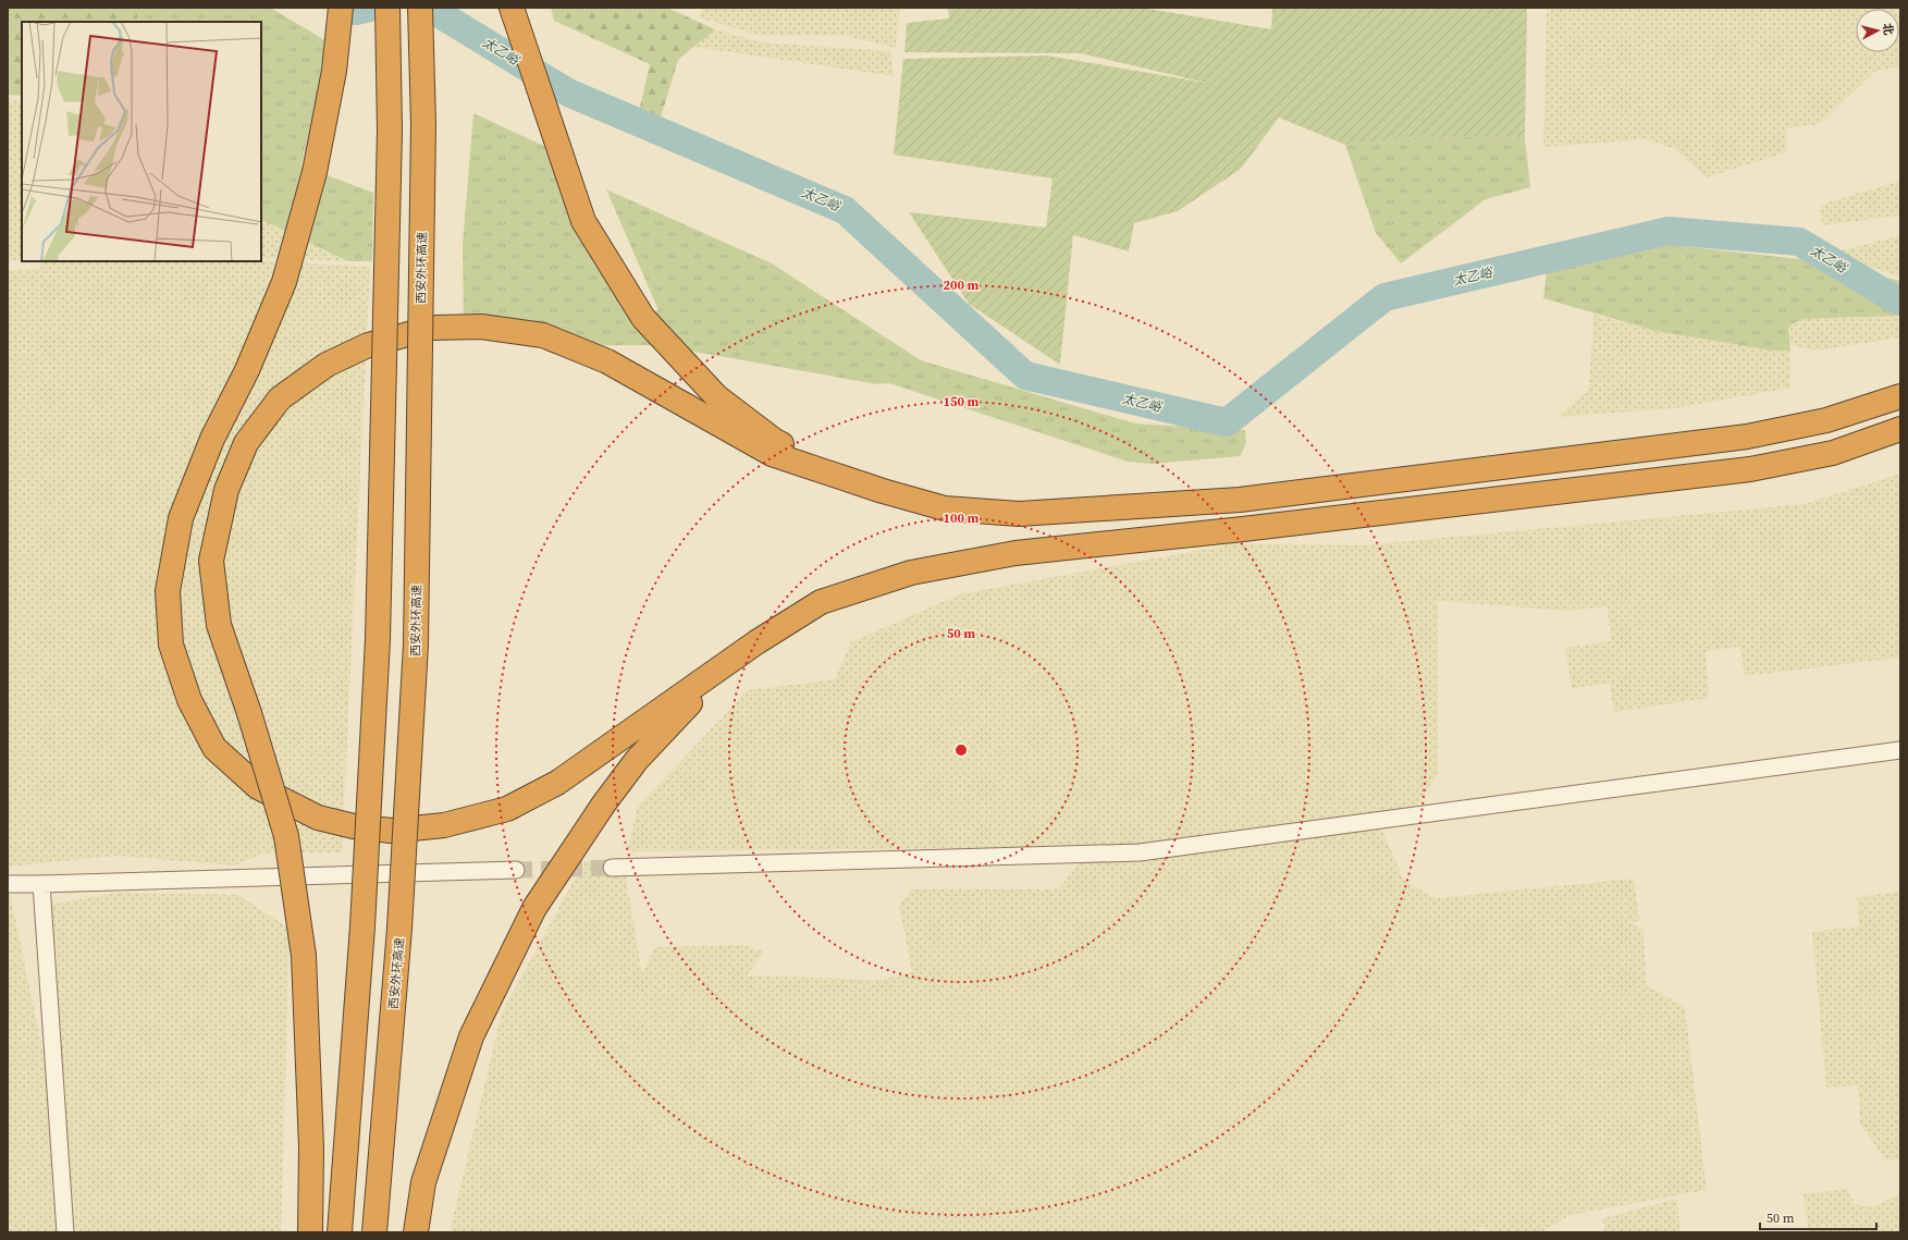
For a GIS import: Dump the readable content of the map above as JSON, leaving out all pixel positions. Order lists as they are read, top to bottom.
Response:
{
  "streets": {
    "highway": ["西安外环高速"]
  },
  "water": ["太乙峪"],
  "scale_bar": "50 m",
  "north": "right",
  "rings": [
    "200 m",
    "150 m",
    "100 m",
    "50 m"
  ]
}
